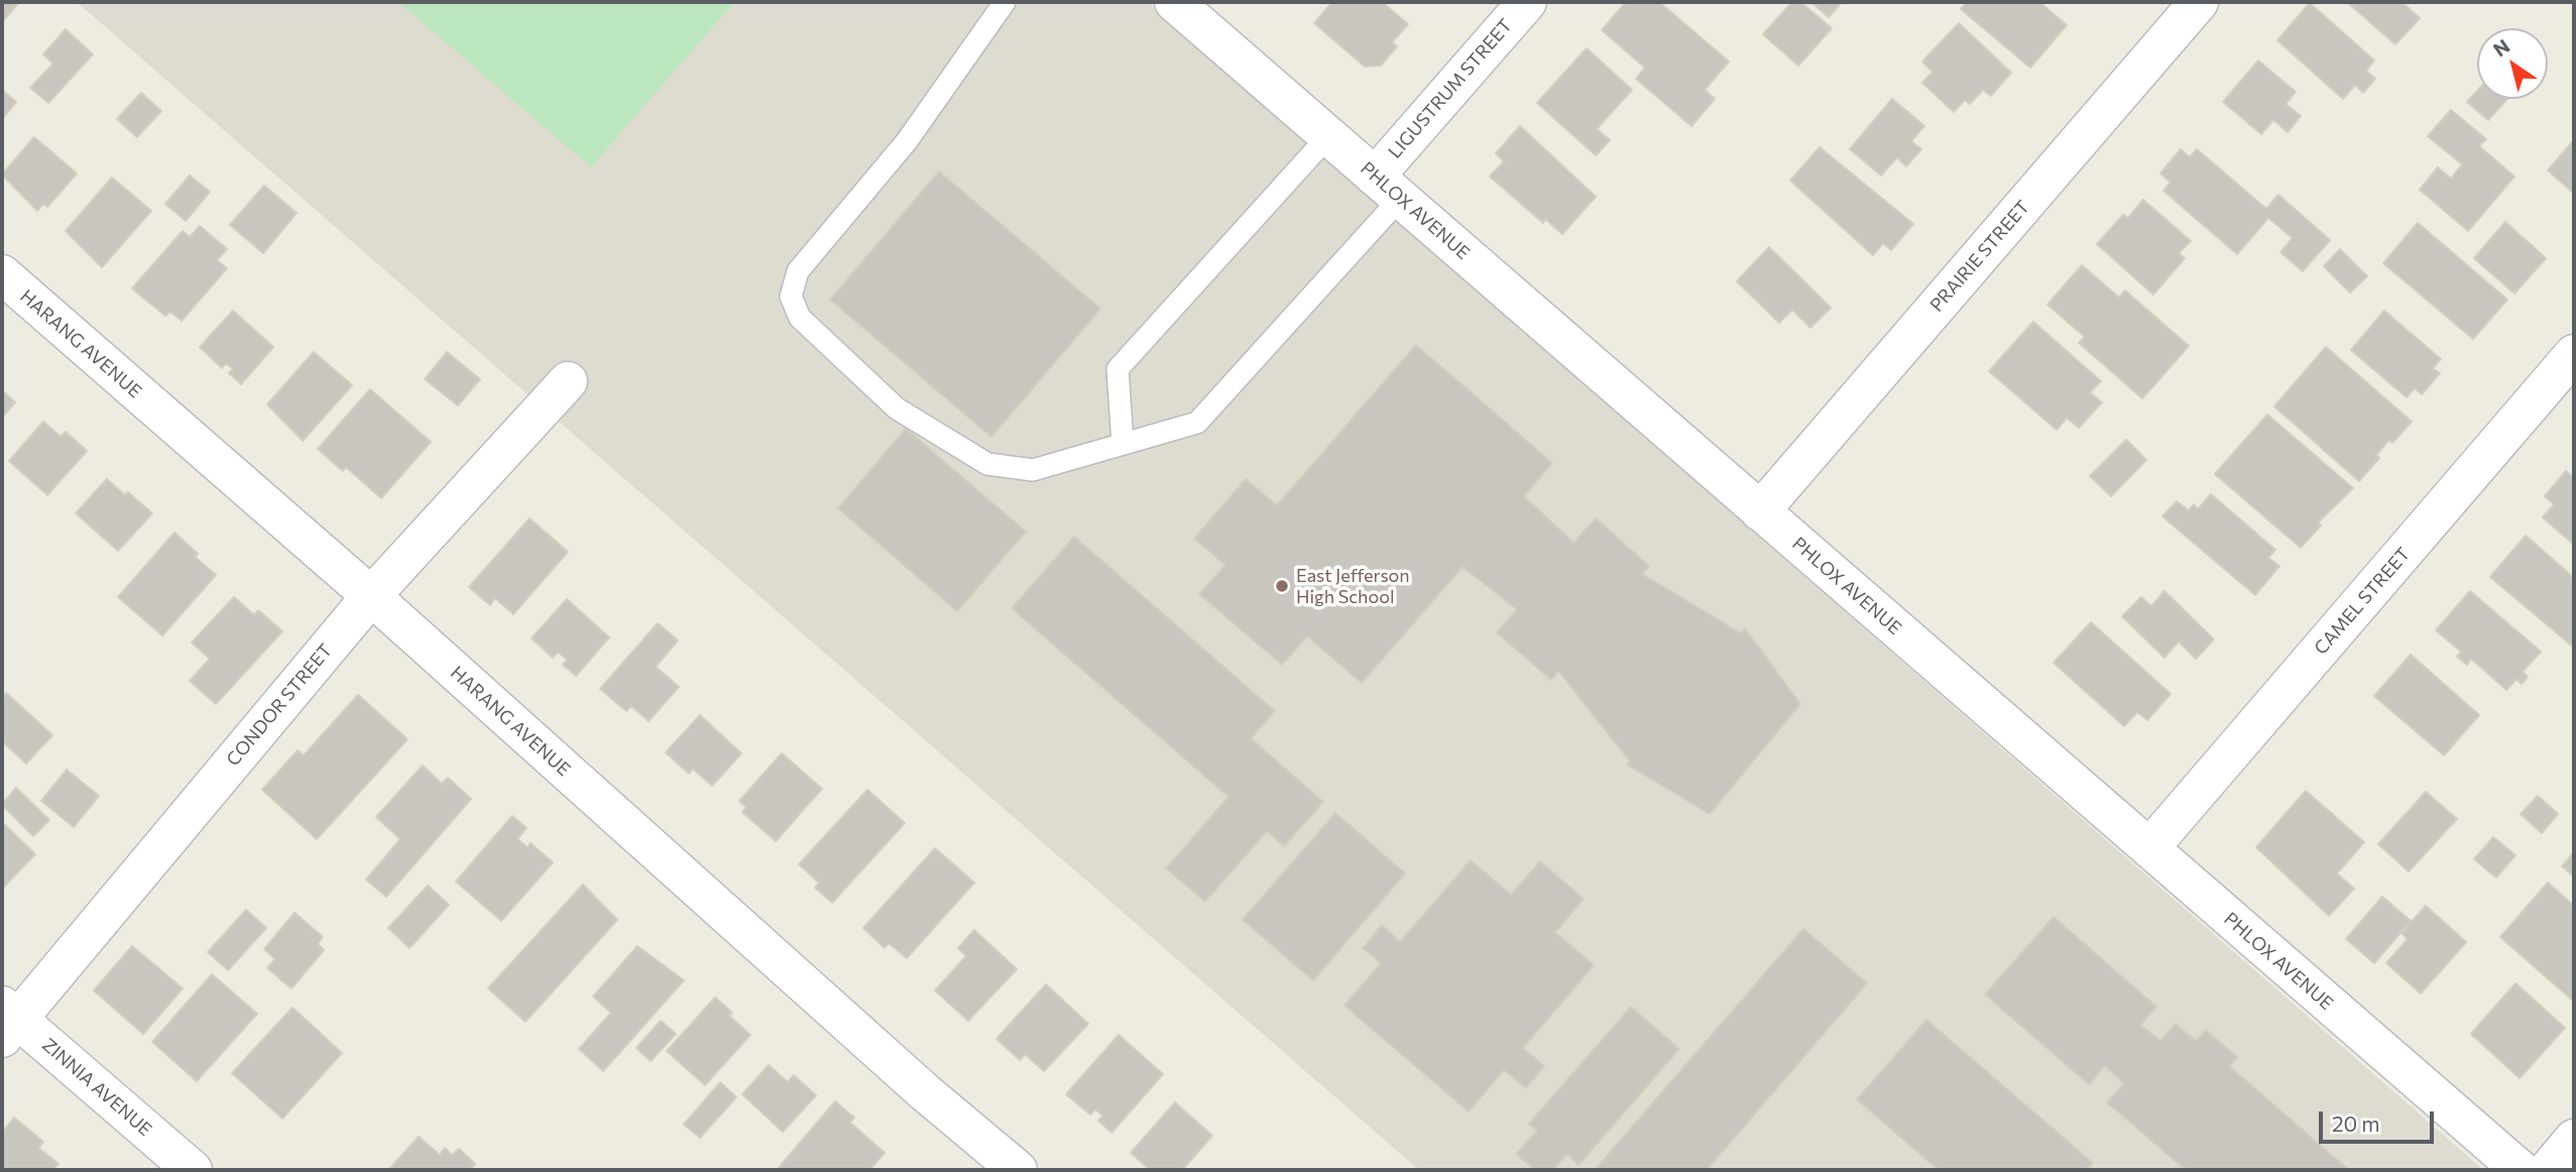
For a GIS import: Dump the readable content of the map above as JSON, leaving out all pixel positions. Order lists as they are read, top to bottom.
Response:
{
  "streets": {
    "street": [
      "LIGUSTRUM STREET",
      "PHLOX AVENUE",
      "PRAIRIE STREET",
      "HARANG AVENUE",
      "CAMEL STREET",
      "CONDOR STREET",
      "ZINNIA AVENUE"
    ]
  },
  "crossings": [
    ["LIGUSTRUM STREET", "PHLOX AVENUE"],
    ["PHLOX AVENUE", "PRAIRIE STREET"],
    ["PHLOX AVENUE", "CAMEL STREET"],
    ["HARANG AVENUE", "CONDOR STREET"],
    ["CONDOR STREET", "ZINNIA AVENUE"]
  ],
  "places": ["East Jefferson High School"],
  "scale_bar": "20 m",
  "north": "top left"
}
